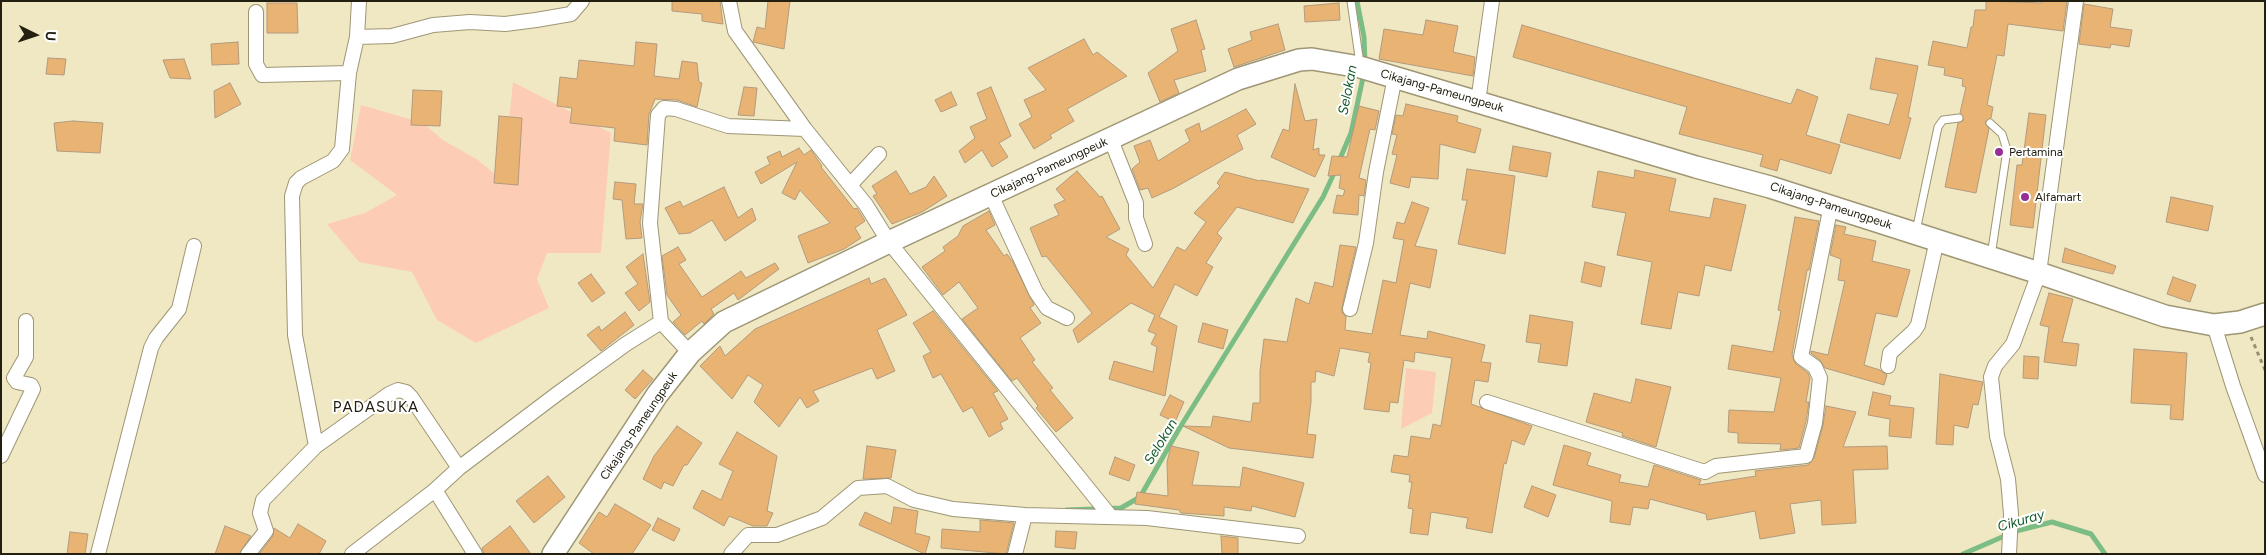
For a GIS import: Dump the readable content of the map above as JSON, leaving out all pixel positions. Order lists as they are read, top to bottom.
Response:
{
  "streets": {
    "main road": ["Cikajang-Pameungpeuk"]
  },
  "districts": ["PADASUKA"],
  "water": ["Selokan", "Cikuray"],
  "places": ["Pertamina", "Alfamart"],
  "north": "right"
}
